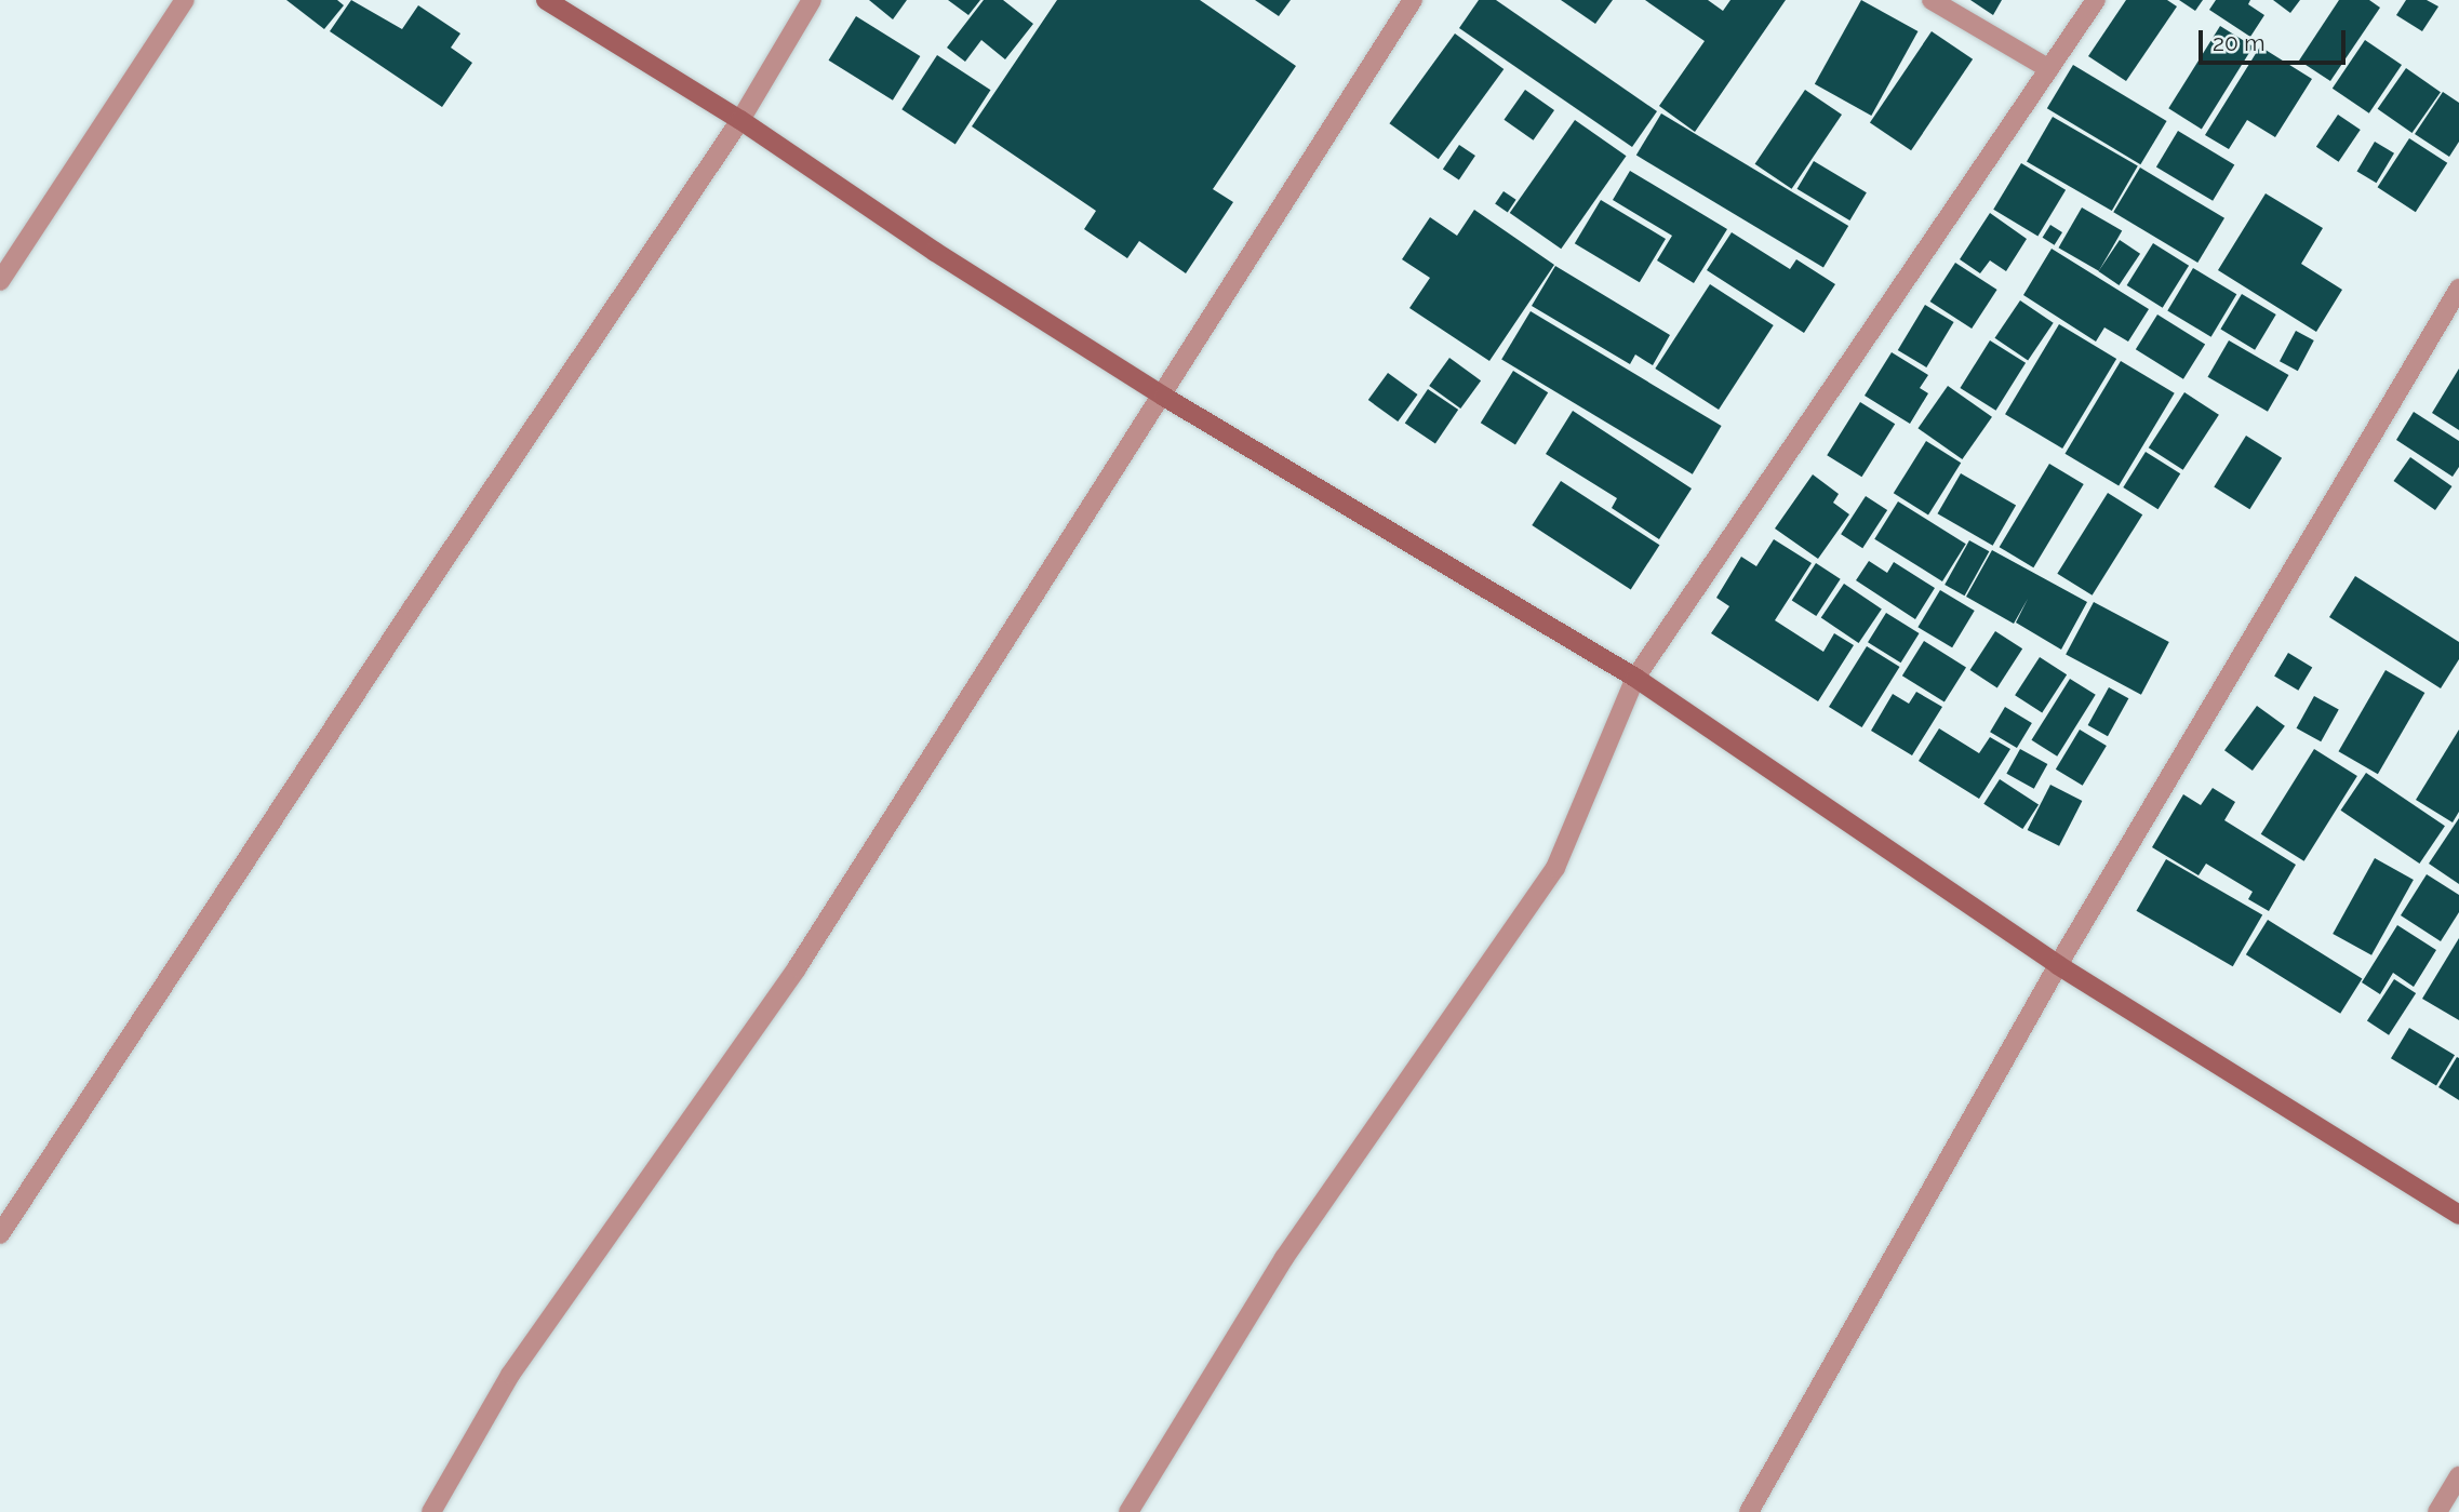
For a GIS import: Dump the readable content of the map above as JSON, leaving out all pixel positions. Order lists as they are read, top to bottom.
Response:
{
  "scale_bar": "20 m"
}
